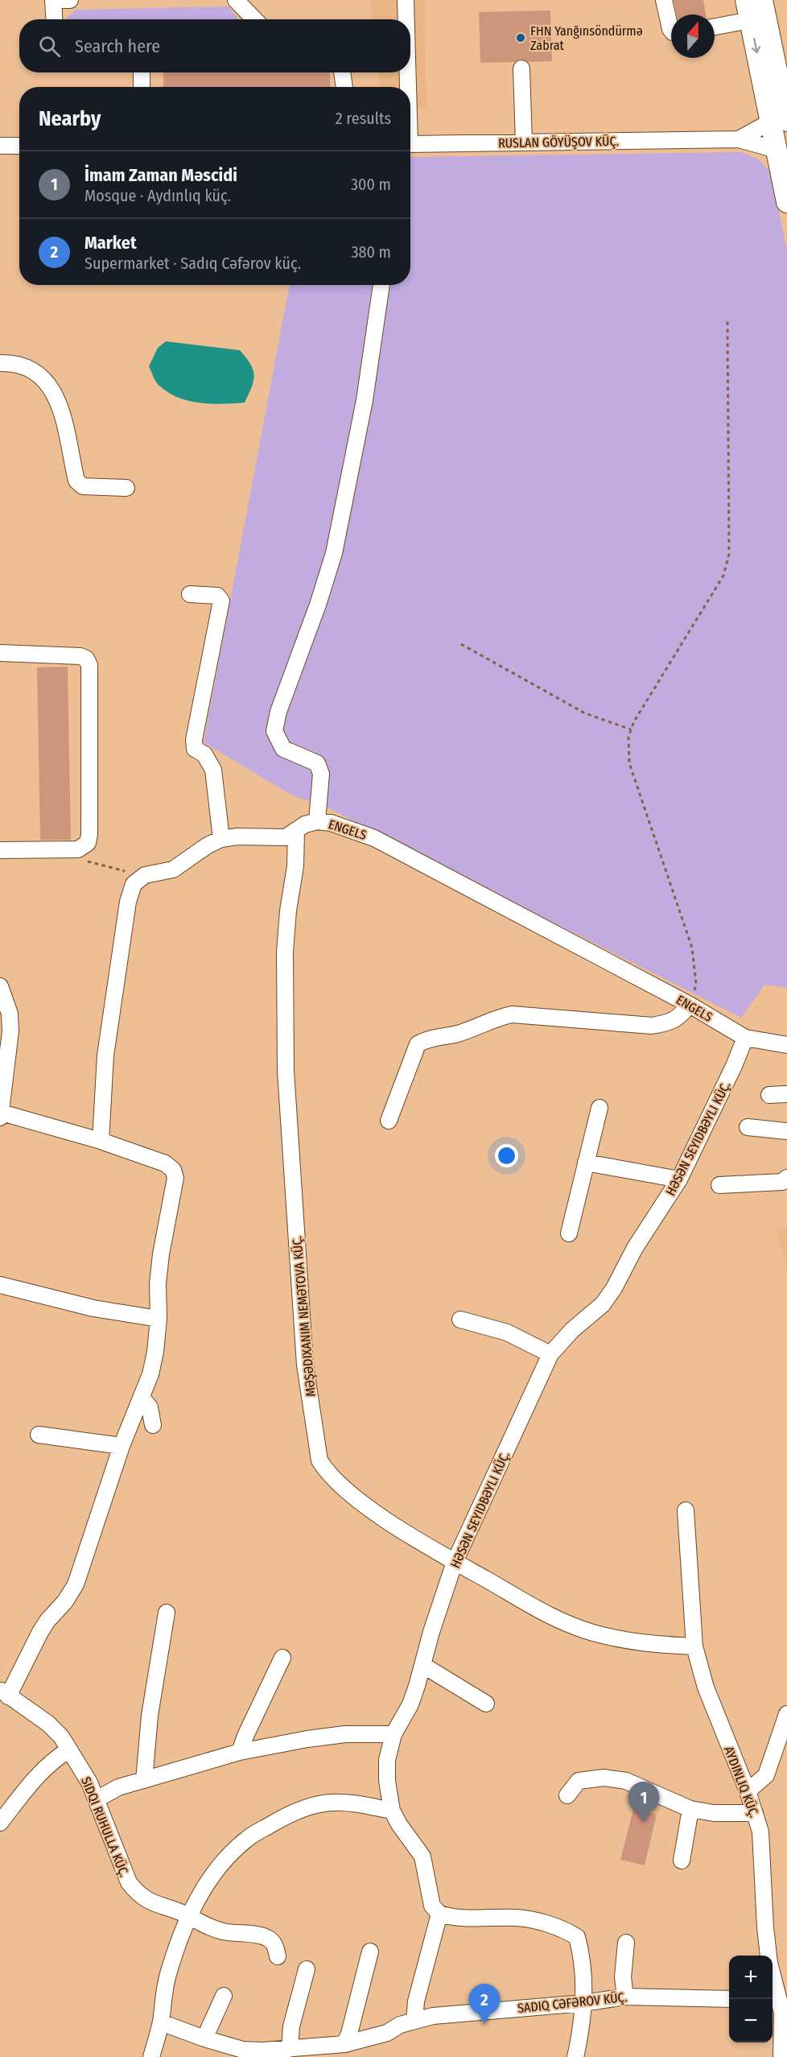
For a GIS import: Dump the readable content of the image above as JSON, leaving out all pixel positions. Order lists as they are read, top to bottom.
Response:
{
  "streets": {
    "street": [
      "RUSLAN GÖYÜŞOV KÜÇ.",
      "ENGELS",
      "HƏSƏN SEYIDBƏYLI KÜÇ.",
      "SIDQI RUHULLA KÜÇ."
    ]
  },
  "crossings": [
    ["ENGELS", "HƏSƏN SEYIDBƏYLI KÜÇ."]
  ],
  "places": ["FHN Yanğınsöndürmə Zabrat"],
  "north": "top",
  "page": {
    "search": "Search here",
    "heading": ["Nearby", "2 results"],
    "list": [
      {
        "mark": "1",
        "name": "İmam Zaman Məscidi",
        "note": "Mosque · Aydınlıq küç.",
        "value": "300 m"
      },
      {
        "mark": "2",
        "name": "Market",
        "note": "Supermarket · Sadıq Cəfərov küç.",
        "value": "380 m"
      }
    ],
    "pins": ["1", "2"],
    "map_buttons": ["+", "−"]
  }
}
